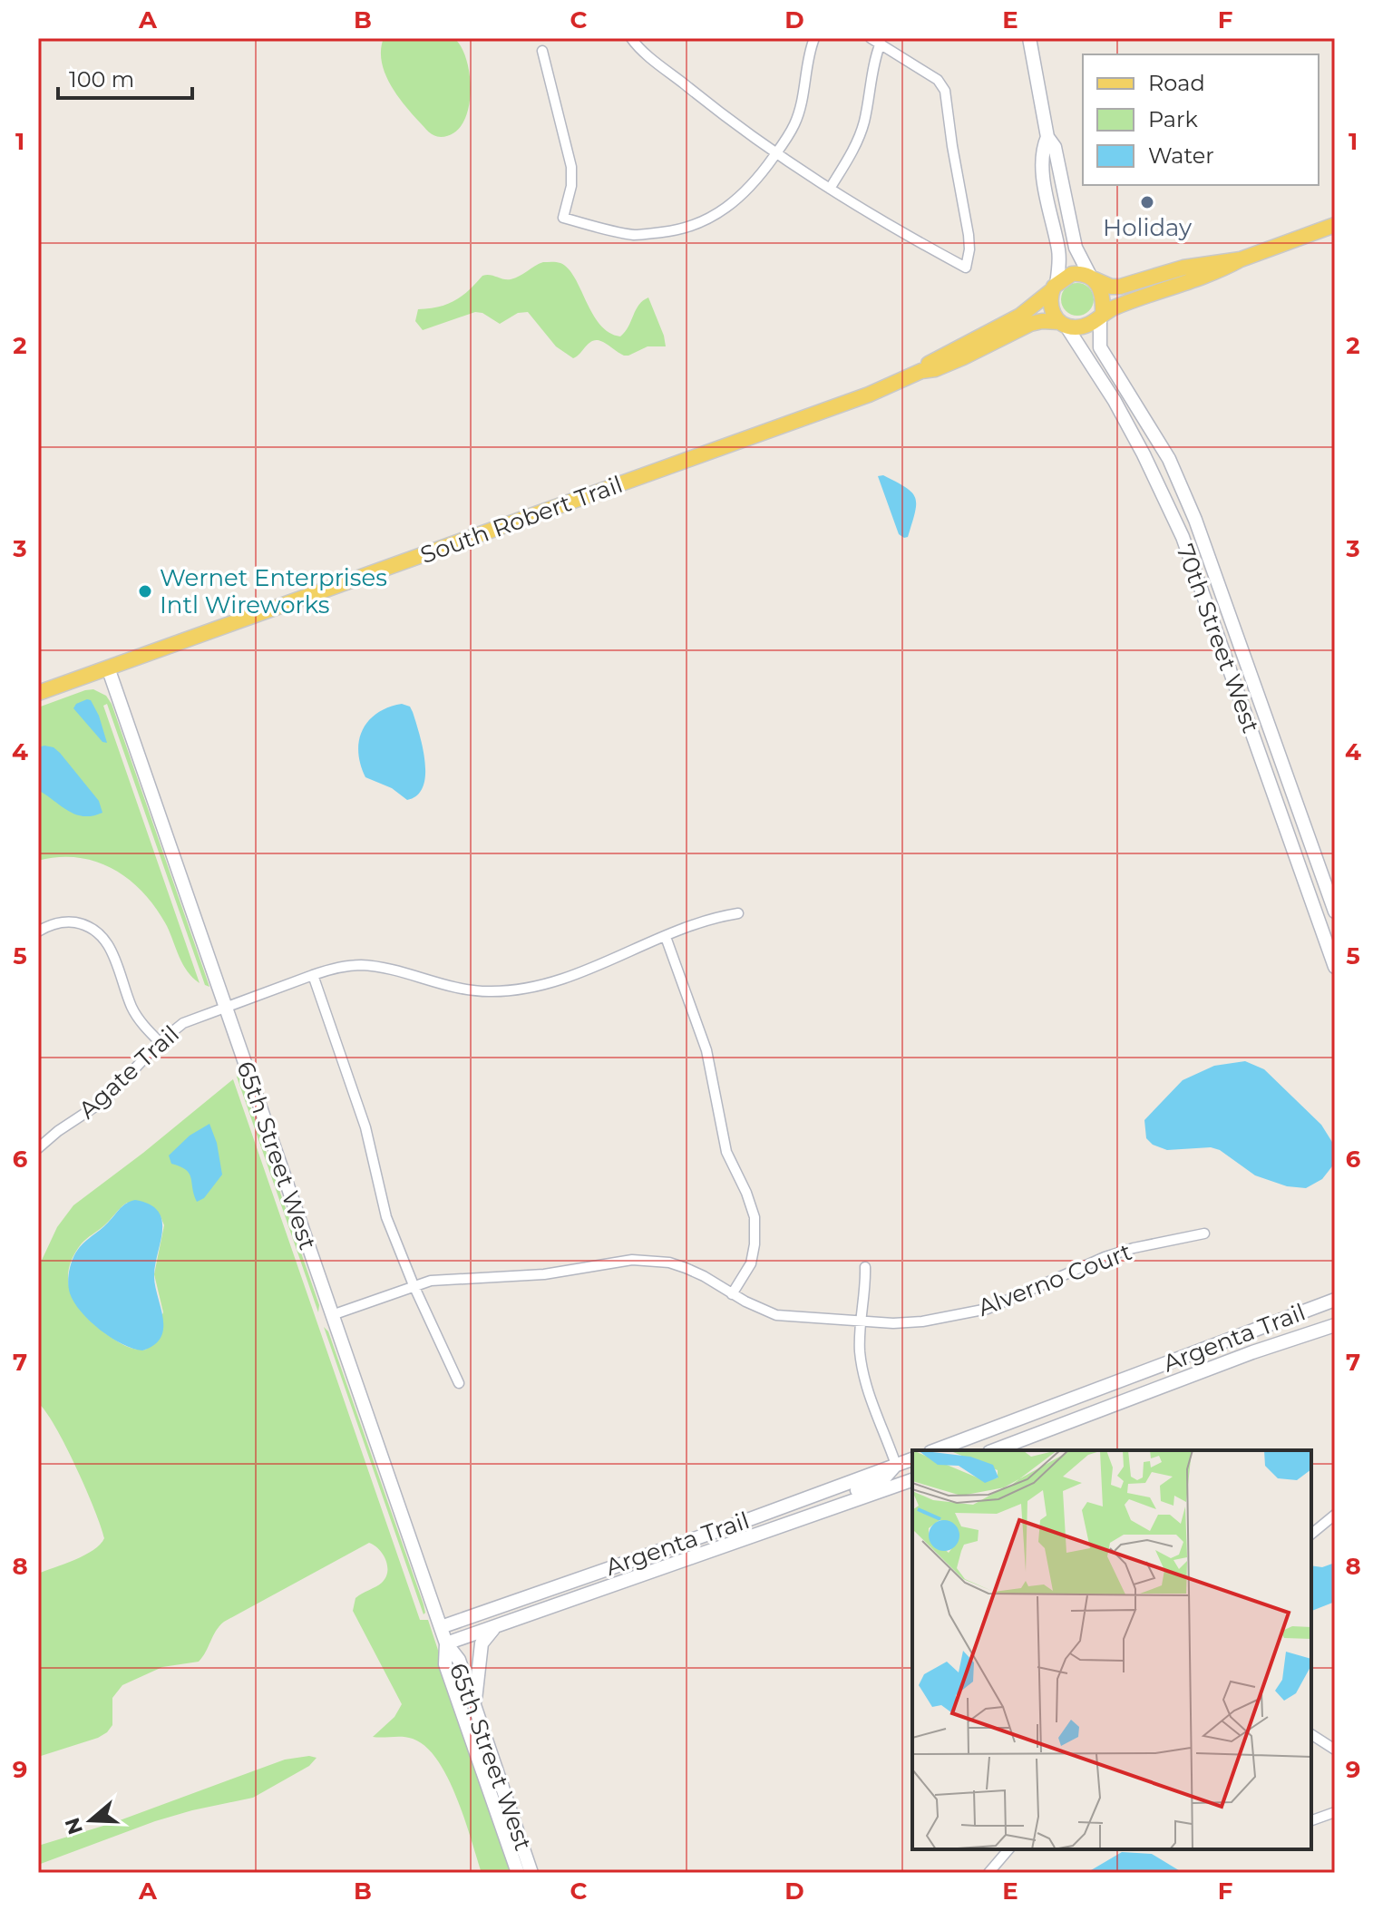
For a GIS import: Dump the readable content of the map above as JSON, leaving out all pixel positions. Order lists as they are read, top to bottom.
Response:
{
  "streets": {
    "main road": ["South Robert Trail"],
    "street": [
      "70th Street West",
      "Agate Trail",
      "65th Street West",
      "Alverno Court",
      "Argenta Trail"
    ]
  },
  "crossings": [
    ["South Robert Trail", "70th Street West"],
    ["South Robert Trail", "65th Street West"],
    ["Agate Trail", "65th Street West"],
    ["65th Street West", "Alverno Court"],
    ["65th Street West", "Argenta Trail"]
  ],
  "places": ["Holiday", "Wernet Enterprises Intl Wireworks"],
  "legend": ["Road", "Park", "Water"],
  "scale_bar": "100 m",
  "north": "left",
  "grid": {
    "columns": [
      "A",
      "B",
      "C",
      "D",
      "E",
      "F"
    ],
    "rows": [
      "1",
      "2",
      "3",
      "4",
      "5",
      "6",
      "7",
      "8",
      "9"
    ]
  }
}
